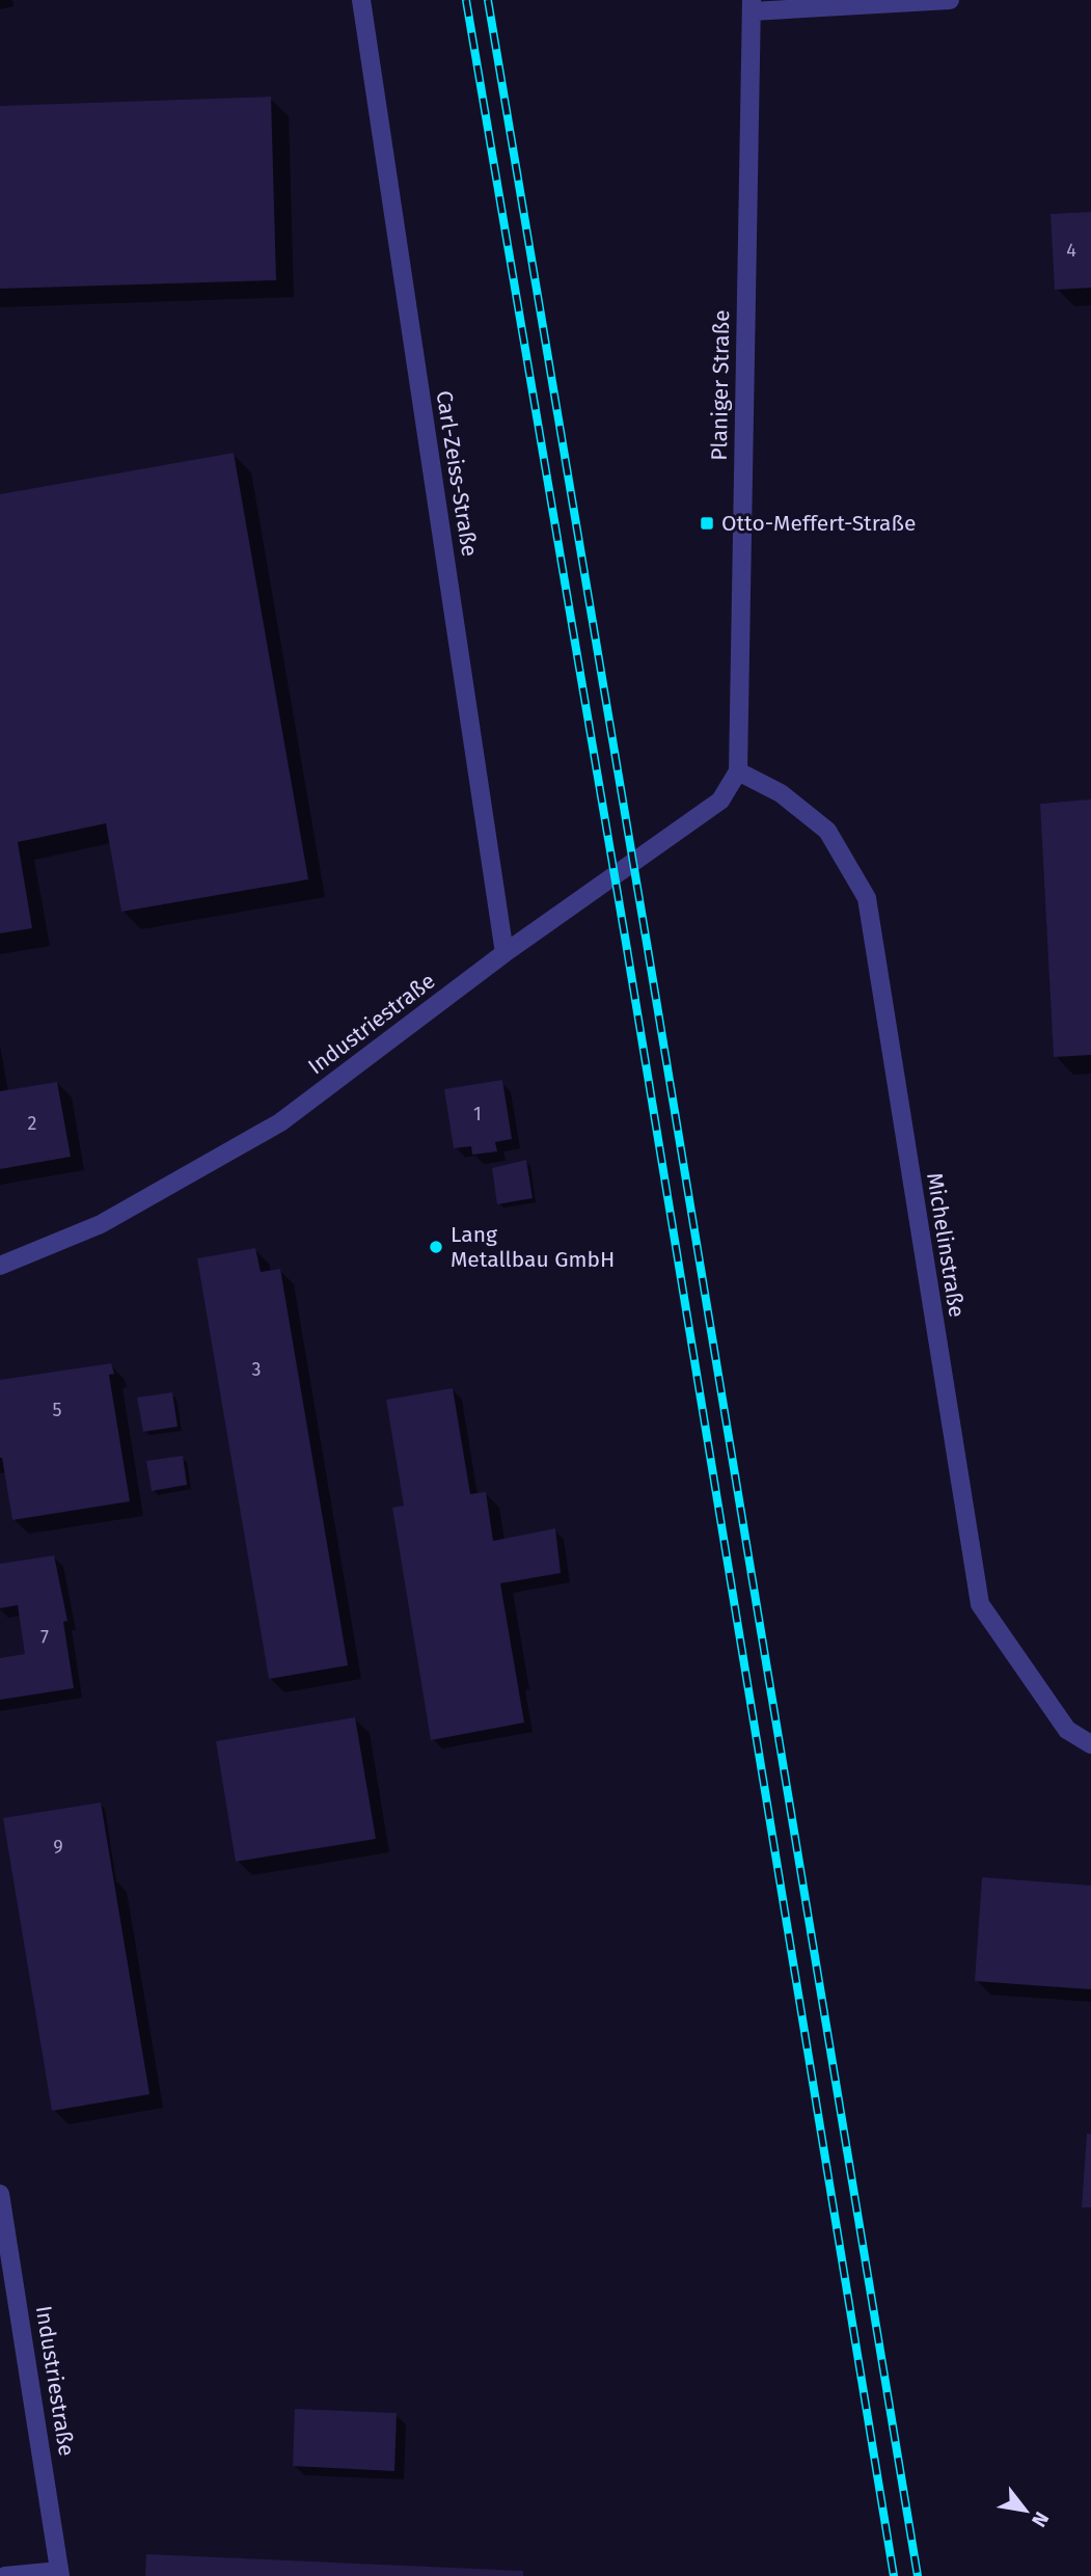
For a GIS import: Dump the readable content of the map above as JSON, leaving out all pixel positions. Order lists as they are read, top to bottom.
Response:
{
  "streets": {
    "street": [
      "Planiger Straße",
      "Carl-Zeiss-Straße",
      "Industriestraße",
      "Michelinstraße"
    ]
  },
  "crossings": [
    ["Planiger Straße", "Industriestraße"],
    ["Planiger Straße", "Michelinstraße"],
    ["Carl-Zeiss-Straße", "Industriestraße"],
    ["Industriestraße", "Michelinstraße"]
  ],
  "places": {
    "transit": ["Otto-Meffert-Straße"],
    "other": ["Lang Metallbau GmbH"]
  },
  "house_numbers": [
    "4",
    "1",
    "2",
    "3",
    "5",
    "7",
    "9"
  ],
  "north": "bottom right"
}
